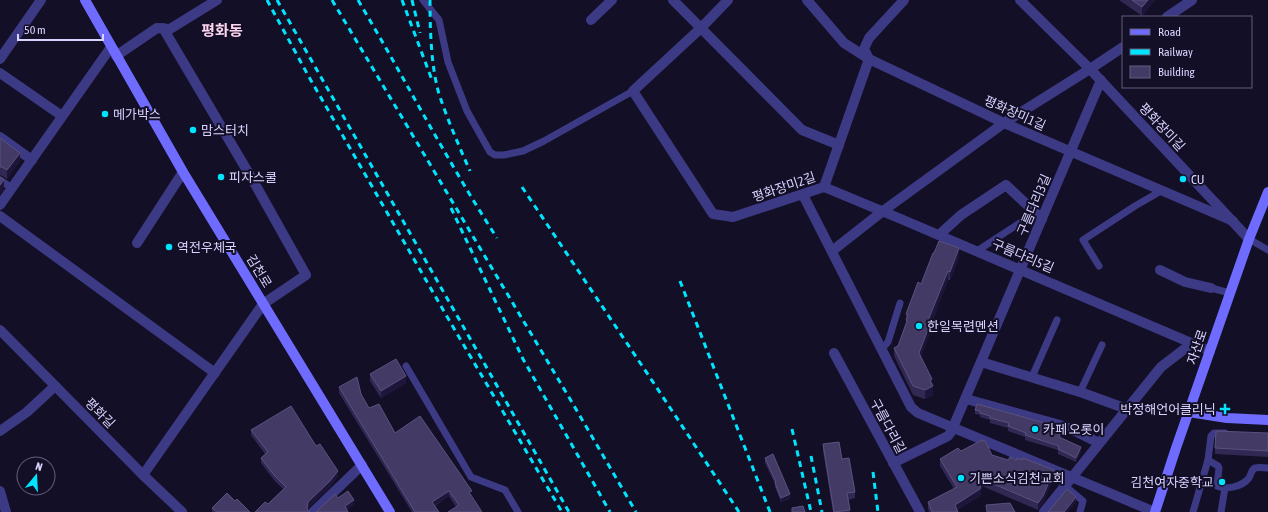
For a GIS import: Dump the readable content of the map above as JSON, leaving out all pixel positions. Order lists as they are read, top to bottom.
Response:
{
  "streets": {
    "street": [
      "평화장미1길",
      "평화장미길",
      "평화장미2길",
      "구름다리3길",
      "구름다리5길",
      "김천로",
      "자산로",
      "평화길",
      "구름다리길"
    ]
  },
  "crossings": [
    ["평화장미1길", "평화장미길"],
    ["평화장미1길", "평화장미2길"],
    ["평화장미1길", "구름다리3길"],
    ["평화장미길", "구름다리3길"],
    ["평화장미길", "자산로"],
    ["평화장미2길", "구름다리5길"],
    ["구름다리3길", "구름다리5길"],
    ["구름다리3길", "구름다리길"],
    ["구름다리5길", "자산로"]
  ],
  "districts": ["평화동"],
  "places": {
    "other": [
      "메가박스",
      "맘스터치",
      "피자스쿨",
      "CU",
      "역전우체국",
      "한일목련멘션",
      "카페 오롯이",
      "기쁜소식김천교회",
      "김천여자중학교"
    ],
    "health": ["박정해언어클리닉"]
  },
  "legend": ["Road", "Railway", "Building"],
  "scale_bar": "50 m",
  "north": "top"
}
